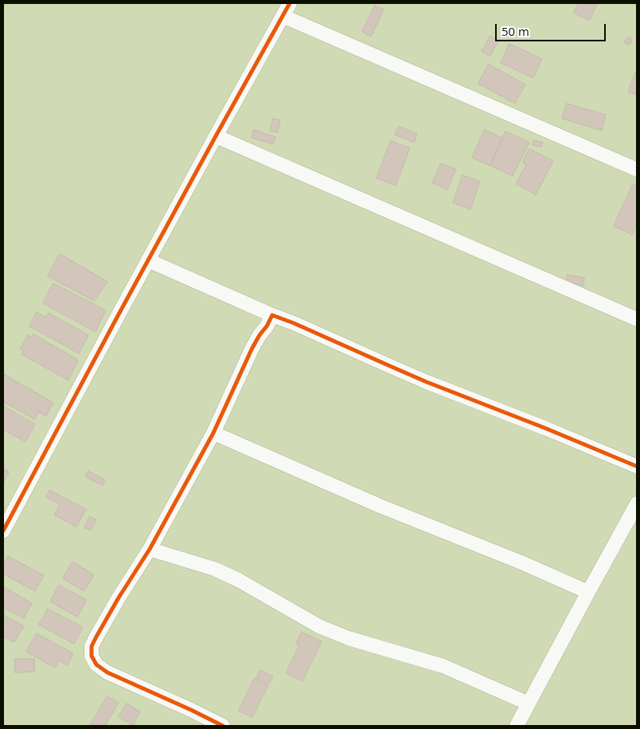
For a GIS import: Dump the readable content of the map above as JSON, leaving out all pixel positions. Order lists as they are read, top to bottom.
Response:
{
  "scale_bar": "50 m"
}
